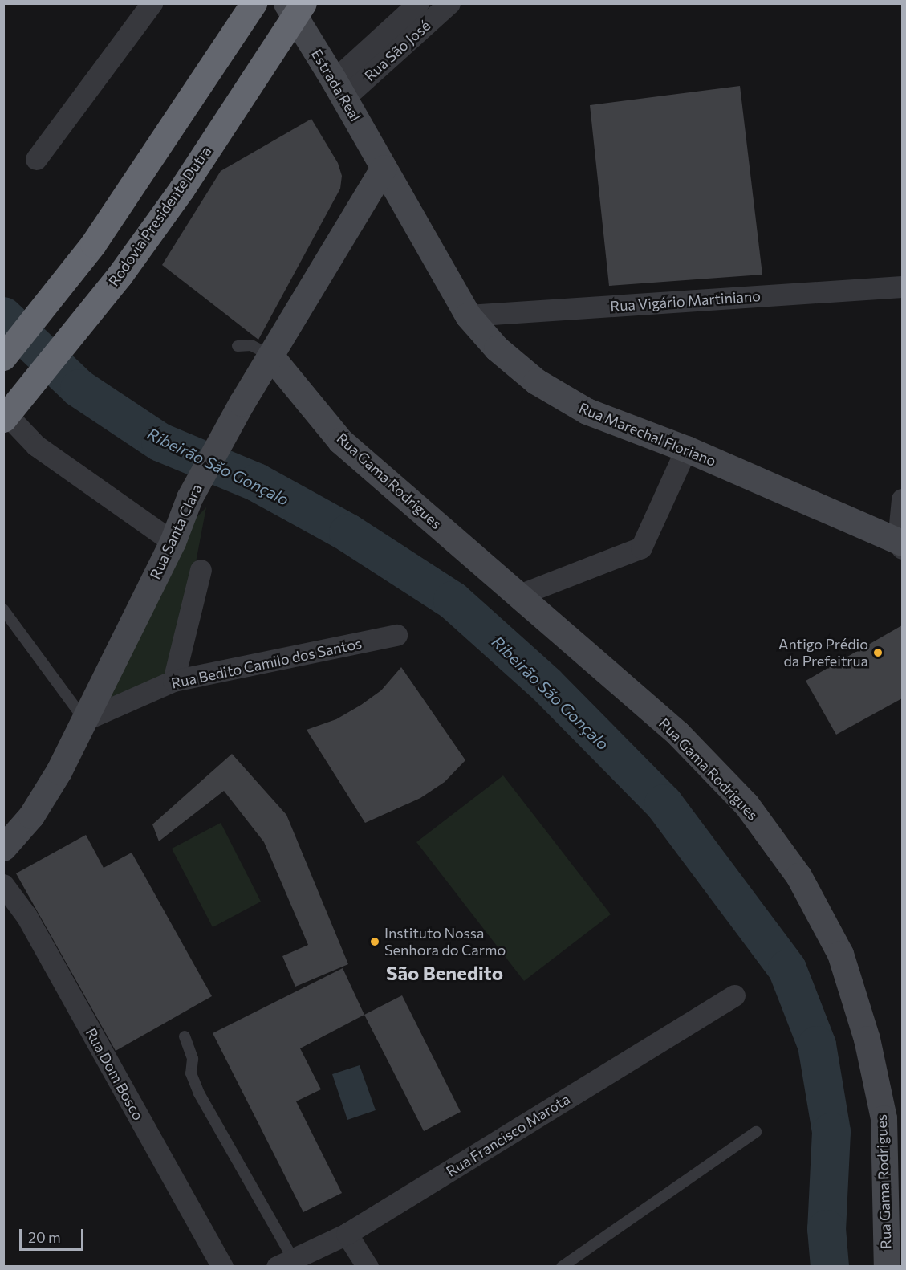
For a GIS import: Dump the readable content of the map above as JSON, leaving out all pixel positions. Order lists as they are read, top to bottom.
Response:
{
  "streets": {
    "highway": ["Rodovia Presidente Dutra"],
    "street": [
      "Rua São José",
      "Estrada Real",
      "Rua Vigário Martiniano",
      "Rua Marechal Floriano",
      "Rua Gama Rodrigues",
      "Rua Santa Clara",
      "Rua Bedito Camilo dos Santos",
      "Rua Dom Bosco",
      "Rua Francisco Marota"
    ]
  },
  "crossings": [
    ["Rua São José", "Estrada Real"],
    ["Estrada Real", "Rua Marechal Floriano"],
    ["Estrada Real", "Rua Santa Clara"],
    ["Rua Vigário Martiniano", "Rua Marechal Floriano"],
    ["Rua Marechal Floriano", "Rua Santa Clara"],
    ["Rua Gama Rodrigues", "Rua Santa Clara"],
    ["Rua Santa Clara", "Rua Bedito Camilo dos Santos"]
  ],
  "districts": ["São Benedito"],
  "water": ["Ribeirão São Gonçalo"],
  "places": ["Antigo Prédio da Prefeitrua", "Instituto Nossa Senhora do Carmo"],
  "scale_bar": "20 m"
}
